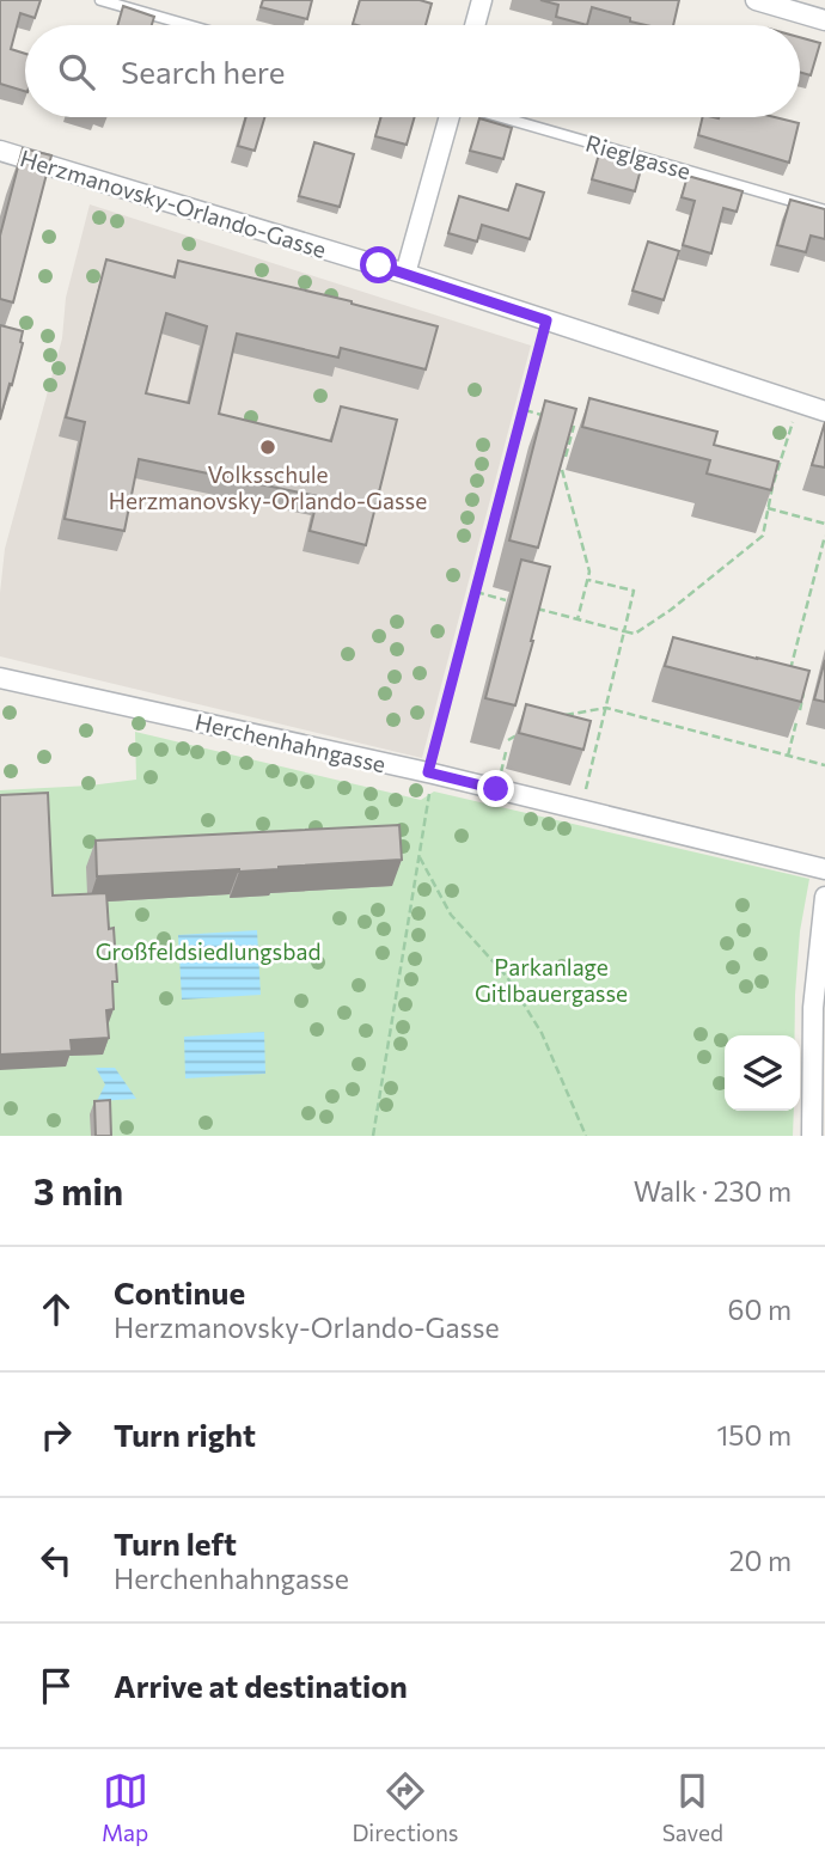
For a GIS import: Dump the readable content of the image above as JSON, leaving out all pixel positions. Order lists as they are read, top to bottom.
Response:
{
  "streets": {
    "street": ["Herzmanovsky-Orlando-Gasse", "Herchenhahngasse"],
    "lane": ["Rieglgasse"]
  },
  "parks": ["Großfeldsiedlungsbad", "Parkanlage Gitlbauergasse"],
  "places": ["Volksschule Herzmanovsky-Orlando-Gasse"],
  "page": {
    "search": "Search here",
    "heading": ["3 min", "Walk · 230 m"],
    "list": [
      ["Continue", "Herzmanovsky-Orlando-Gasse", "60 m"],
      ["Turn right", "150 m"],
      ["Turn left", "Herchenhahngasse", "20 m"],
      "Arrive at destination"
    ],
    "nav": ["Map", "Directions", "Saved"]
  }
}
